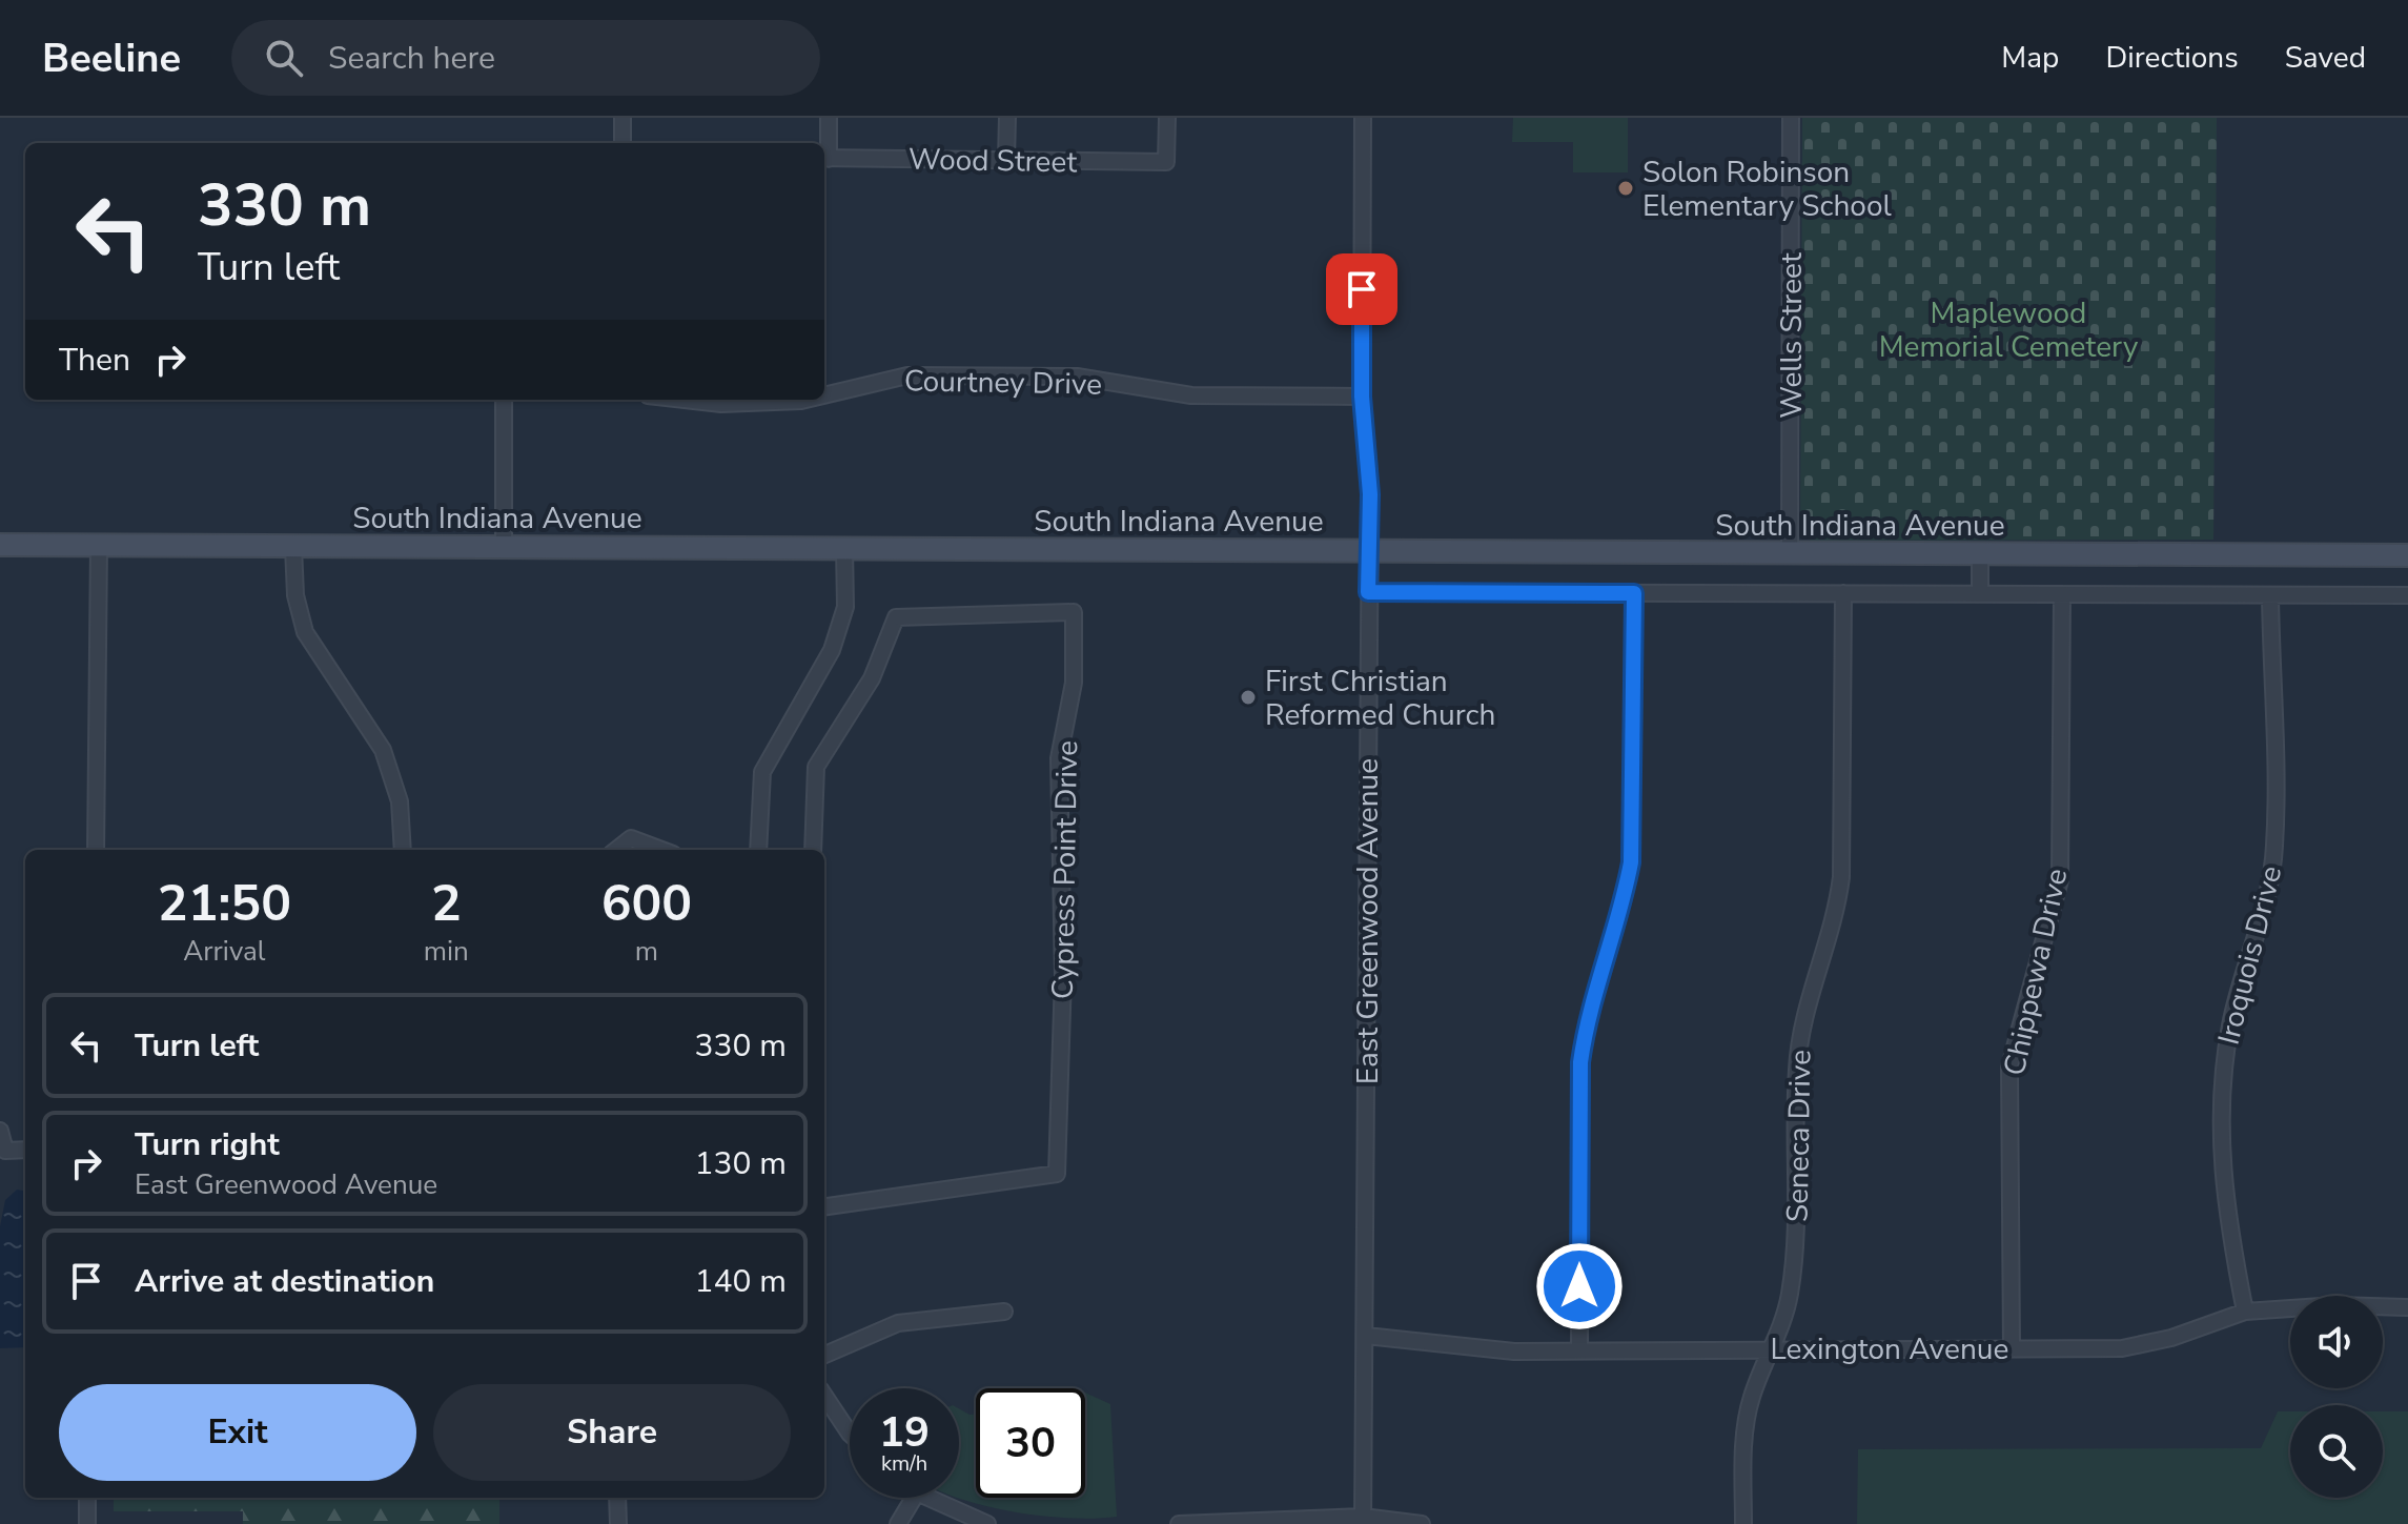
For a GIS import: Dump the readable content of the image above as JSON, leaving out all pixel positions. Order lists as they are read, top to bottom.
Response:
{
  "streets": {
    "main road": ["South Indiana Avenue"],
    "street": [
      "Wood Street",
      "Wells Street",
      "Courtney Drive",
      "Cypress Point Drive",
      "East Greenwood Avenue",
      "Iroquois Drive",
      "Chippewa Drive",
      "Seneca Drive",
      "Lexington Avenue"
    ]
  },
  "crossings": [
    ["Wells Street", "South Indiana Avenue"],
    ["Courtney Drive", "East Greenwood Avenue"],
    ["South Indiana Avenue", "East Greenwood Avenue"],
    ["East Greenwood Avenue", "Lexington Avenue"],
    ["Iroquois Drive", "Lexington Avenue"],
    ["Chippewa Drive", "Lexington Avenue"],
    ["Seneca Drive", "Lexington Avenue"]
  ],
  "parks": ["Maplewood Memorial Cemetery"],
  "places": ["Solon Robinson Elementary School", "First Christian Reformed Church"],
  "page": {
    "header": "Beeline",
    "search": "Search here",
    "nav": ["Map", "Directions", "Saved"],
    "turn": ["330 m", "Turn left"],
    "then": "Then",
    "eta": [
      "21:50",
      "Arrival",
      "2",
      "min",
      "600",
      "m"
    ],
    "list": [
      {
        "name": "Turn left",
        "value": "330 m"
      },
      {
        "name": "Turn right",
        "note": "East Greenwood Avenue",
        "value": "130 m"
      },
      {
        "name": "Arrive at destination",
        "value": "140 m"
      }
    ],
    "buttons": ["Exit", "Share"],
    "speed": "19 km/h",
    "limit": "30"
  }
}
